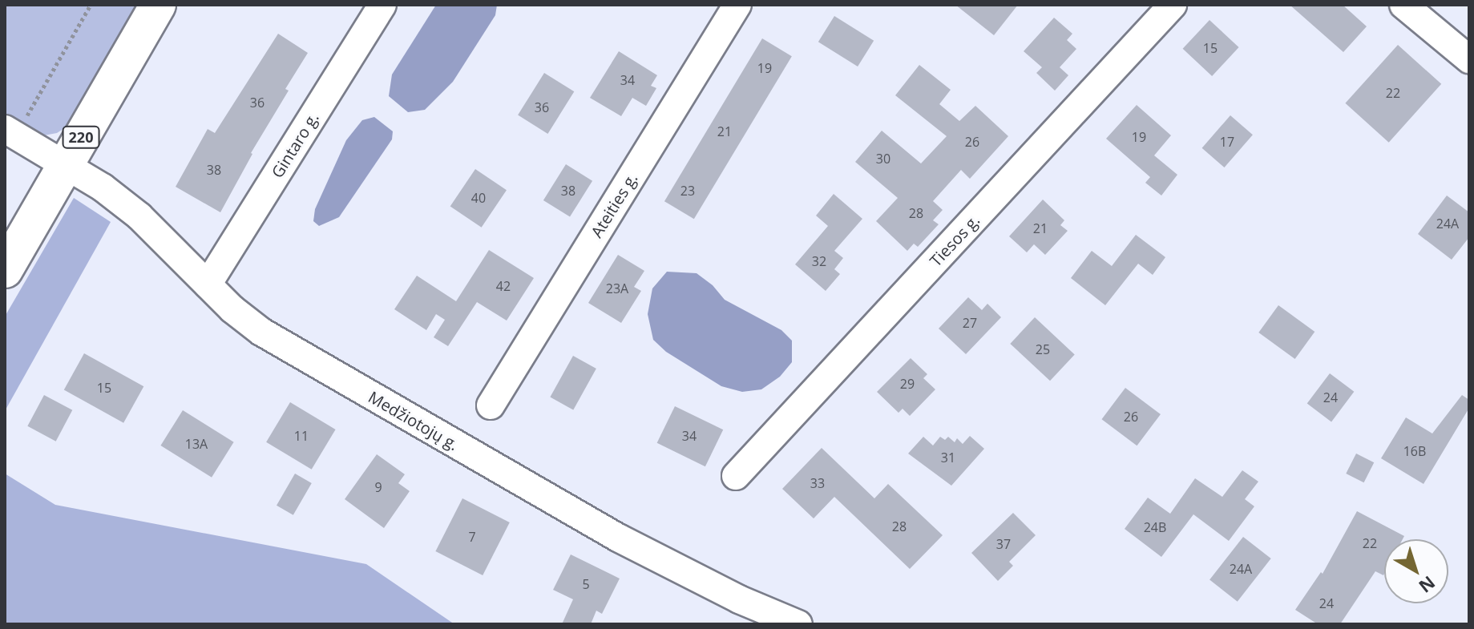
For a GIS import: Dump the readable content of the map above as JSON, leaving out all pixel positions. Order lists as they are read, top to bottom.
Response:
{
  "streets": {
    "main road": ["220"],
    "street": [
      "Gintaro g.",
      "Ateities g.",
      "Tiesos g.",
      "Medžiotojų g."
    ]
  },
  "crossings": [
    ["220", "Medžiotojų g."],
    ["Gintaro g.", "Medžiotojų g."]
  ],
  "house_numbers": [
    "15",
    "19",
    "34",
    "22",
    "36",
    "36",
    "21",
    "19",
    "26",
    "17",
    "30",
    "38",
    "38",
    "23",
    "40",
    "28",
    "24A",
    "21",
    "32",
    "42",
    "23A",
    "27",
    "25",
    "29",
    "15",
    "24",
    "26",
    "11",
    "34",
    "13A",
    "16B",
    "31",
    "33",
    "9",
    "28",
    "24B",
    "7",
    "22",
    "37",
    "24A",
    "5",
    "24"
  ],
  "north": "bottom right"
}
